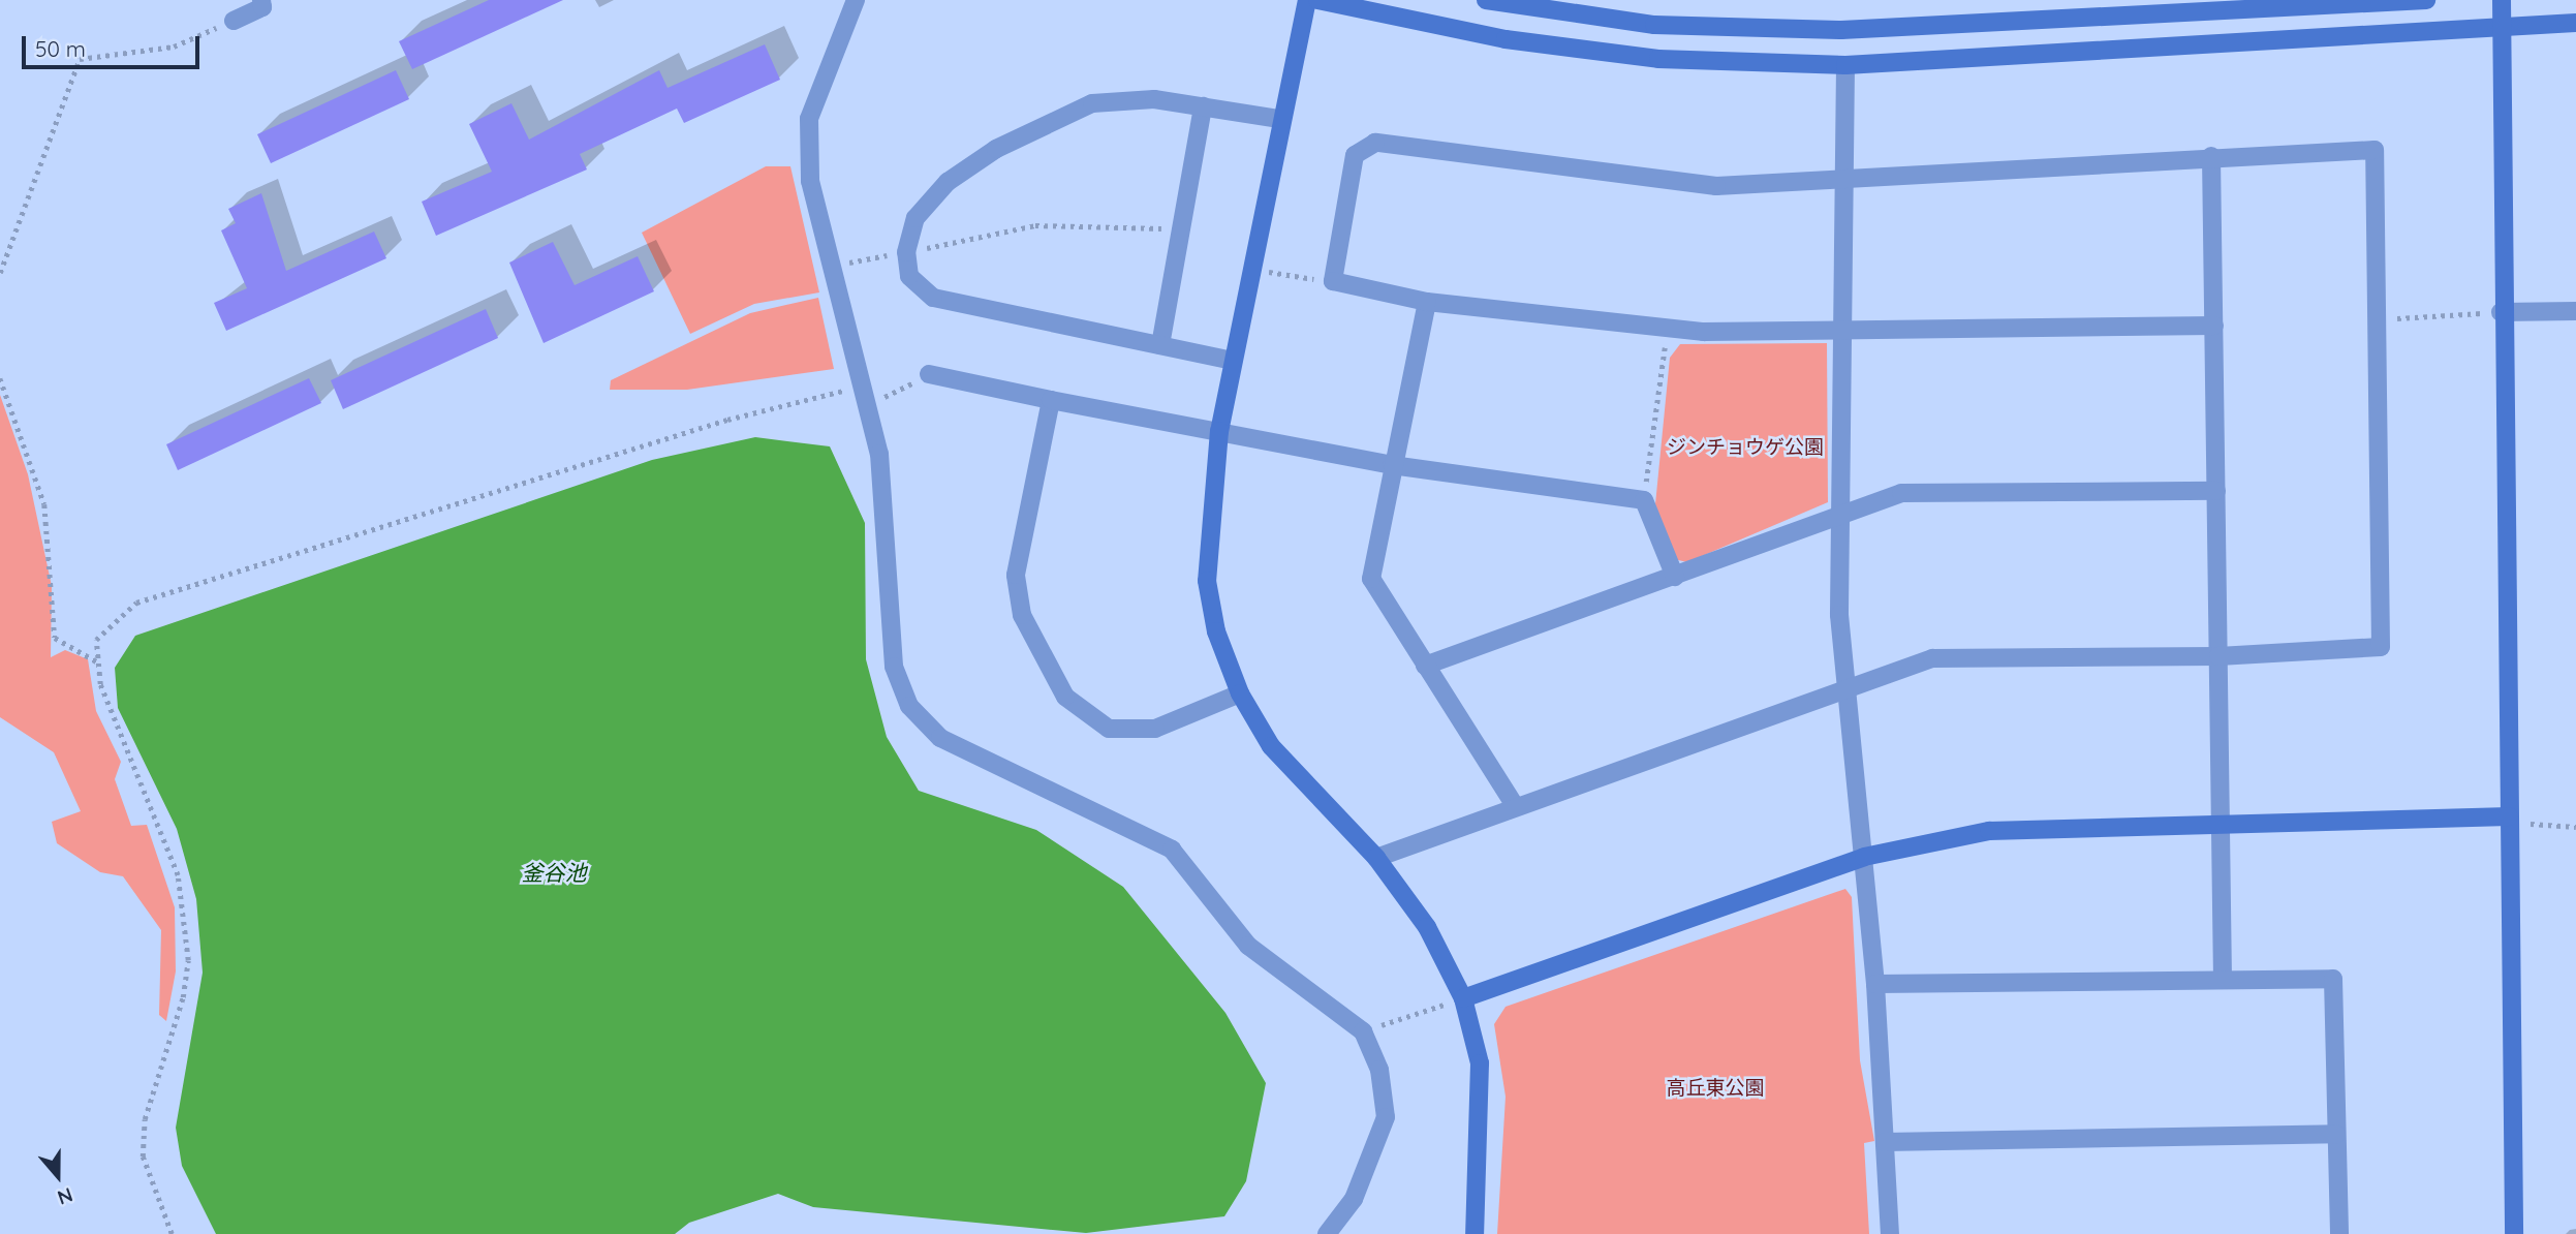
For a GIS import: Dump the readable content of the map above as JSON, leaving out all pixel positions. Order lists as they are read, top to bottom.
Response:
{
  "water": ["釜谷池"],
  "parks": ["ジンチョウゲ公園", "高丘東公園"],
  "scale_bar": "50 m",
  "north": "bottom"
}
